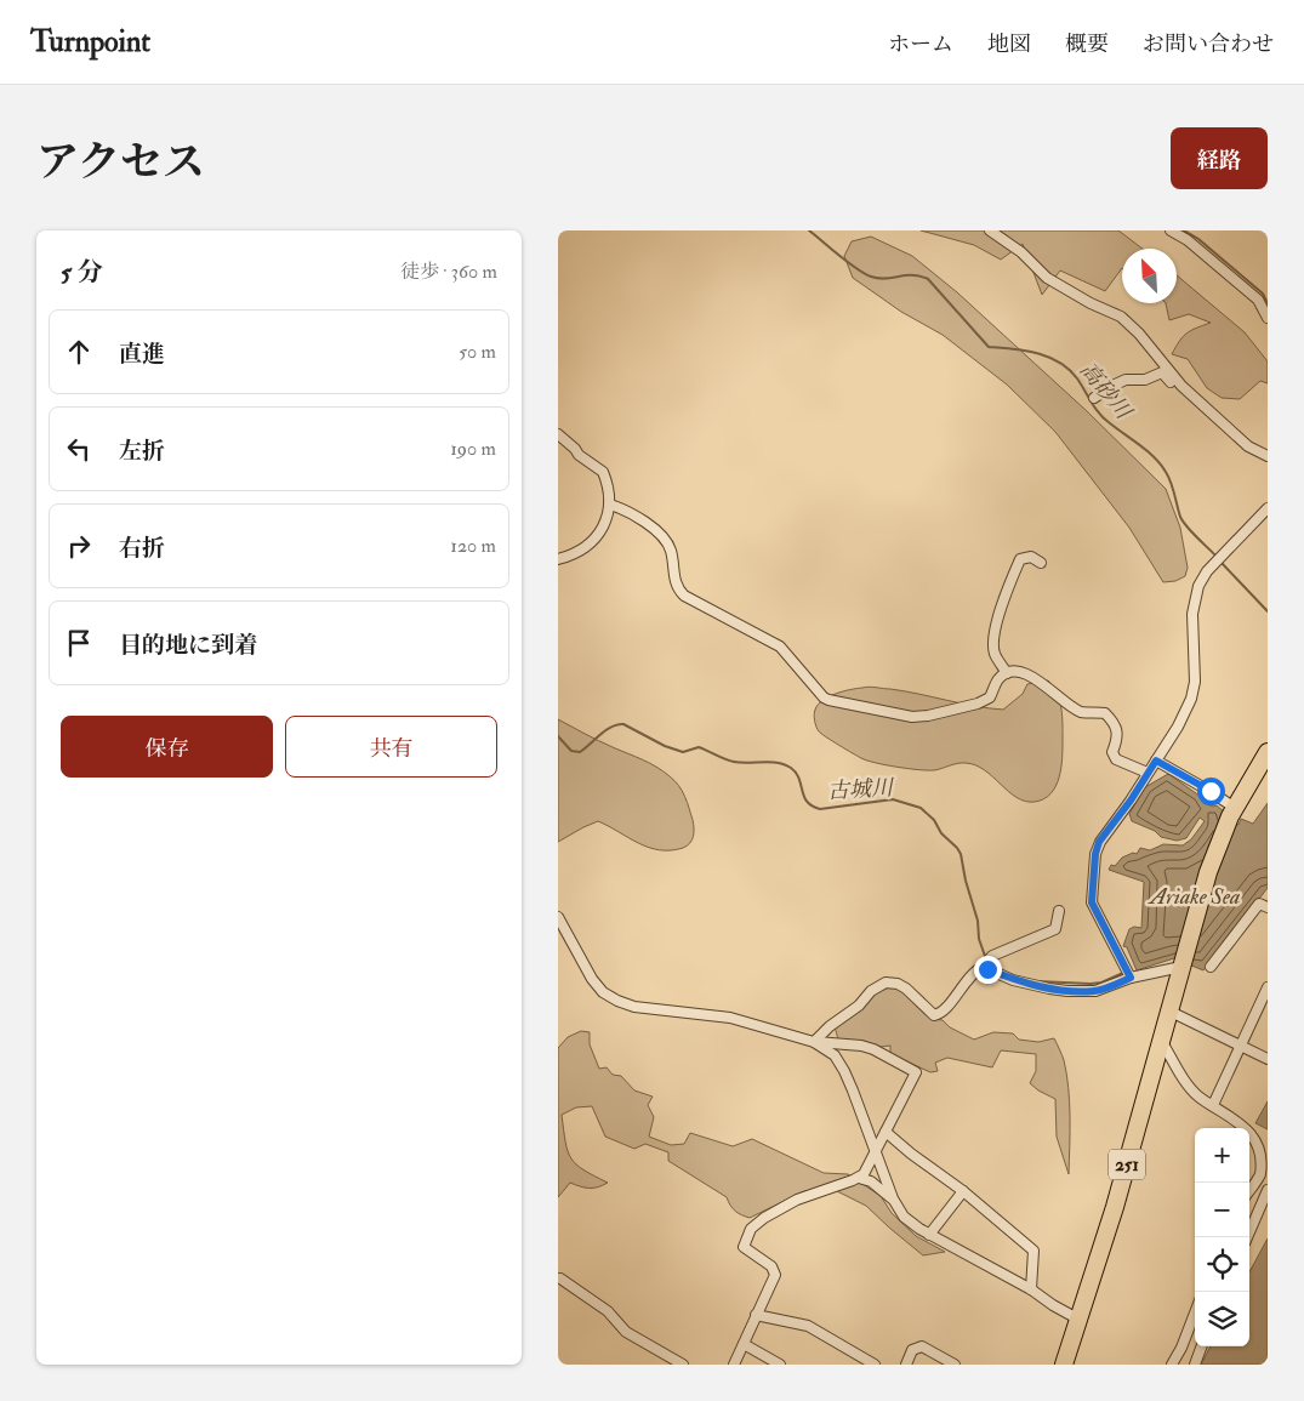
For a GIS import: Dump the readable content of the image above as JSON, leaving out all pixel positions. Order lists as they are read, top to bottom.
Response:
{
  "streets": {
    "highway": ["251"]
  },
  "water": ["高砂川", "古城川", "Ariake Sea"],
  "north": "top left",
  "page": {
    "header": "Turnpoint",
    "nav": [
      "ホーム",
      "地図",
      "概要",
      "お問い合わせ"
    ],
    "title": "アクセス",
    "buttons": [
      "経路",
      ["保存", "共有"]
    ],
    "heading": ["5 分", "徒歩 · 360 m"],
    "list": [
      ["直進", "50 m"],
      ["左折", "190 m"],
      ["右折", "120 m"],
      "目的地に到着"
    ],
    "map_buttons": ["+", "−"]
  }
}
